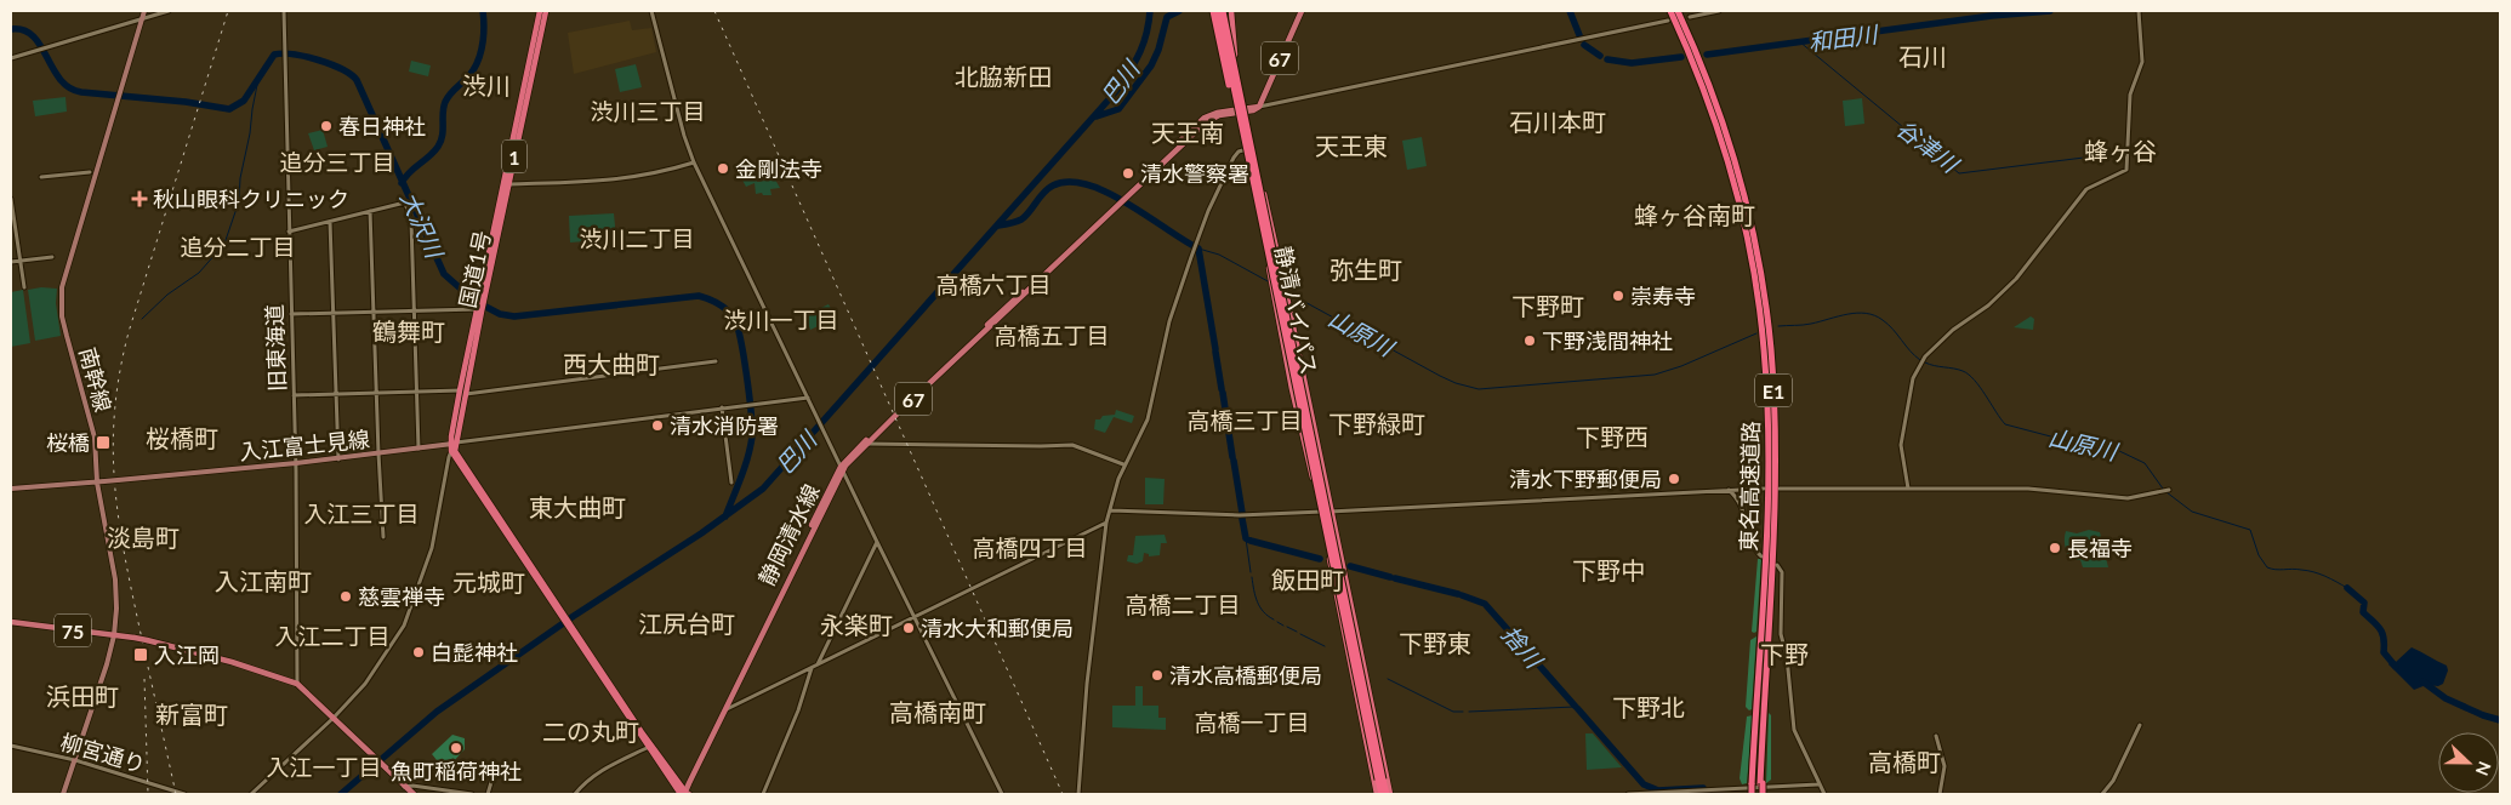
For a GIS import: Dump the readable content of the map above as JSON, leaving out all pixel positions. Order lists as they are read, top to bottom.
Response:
{
  "streets": {
    "highway": [
      "1",
      "国道1号",
      "静清バイパス",
      "E1",
      "東名高速道路"
    ],
    "main road": [
      "67",
      "南幹線",
      "入江富士見線",
      "静岡清水線",
      "75"
    ],
    "street": ["旧東海道", "柳宮通り"]
  },
  "crossings": [
    ["67", "静岡清水線"],
    ["国道1号", "入江富士見線"],
    ["旧東海道", "入江富士見線"],
    ["旧東海道", "75"],
    ["南幹線", "入江富士見線"],
    ["南幹線", "75"],
    ["南幹線", "柳宮通り"]
  ],
  "districts": [
    "石川",
    "北脇新田",
    "渋川",
    "渋川三丁目",
    "石川本町",
    "天王南",
    "天王東",
    "蜂ヶ谷",
    "追分三丁目",
    "蜂ヶ谷南町",
    "渋川二丁目",
    "追分二丁目",
    "弥生町",
    "高橋六丁目",
    "下野町",
    "渋川一丁目",
    "鶴舞町",
    "高橋五丁目",
    "西大曲町",
    "高橋三丁目",
    "下野緑町",
    "下野西",
    "桜橋町",
    "東大曲町",
    "入江三丁目",
    "淡島町",
    "高橋四丁目",
    "下野中",
    "飯田町",
    "入江南町",
    "元城町",
    "高橋二丁目",
    "江尻台町",
    "永楽町",
    "入江二丁目",
    "下野東",
    "下野",
    "浜田町",
    "下野北",
    "高橋南町",
    "新富町",
    "高橋一丁目",
    "二の丸町",
    "高橋町",
    "入江一丁目"
  ],
  "water": [
    "和田川",
    "巴川",
    "谷津川",
    "大沢川",
    "山原川",
    "捨川"
  ],
  "places": {
    "other": [
      "春日神社",
      "金剛法寺",
      "清水警察署",
      "崇寿寺",
      "下野浅間神社",
      "清水消防署",
      "清水下野郵便局",
      "長福寺",
      "慈雲禅寺",
      "清水大和郵便局",
      "白髭神社",
      "清水高橋郵便局",
      "魚町稲荷神社"
    ],
    "health": ["秋山眼科クリニック"],
    "transit": ["桜橋", "入江岡"]
  },
  "north": "right"
}
